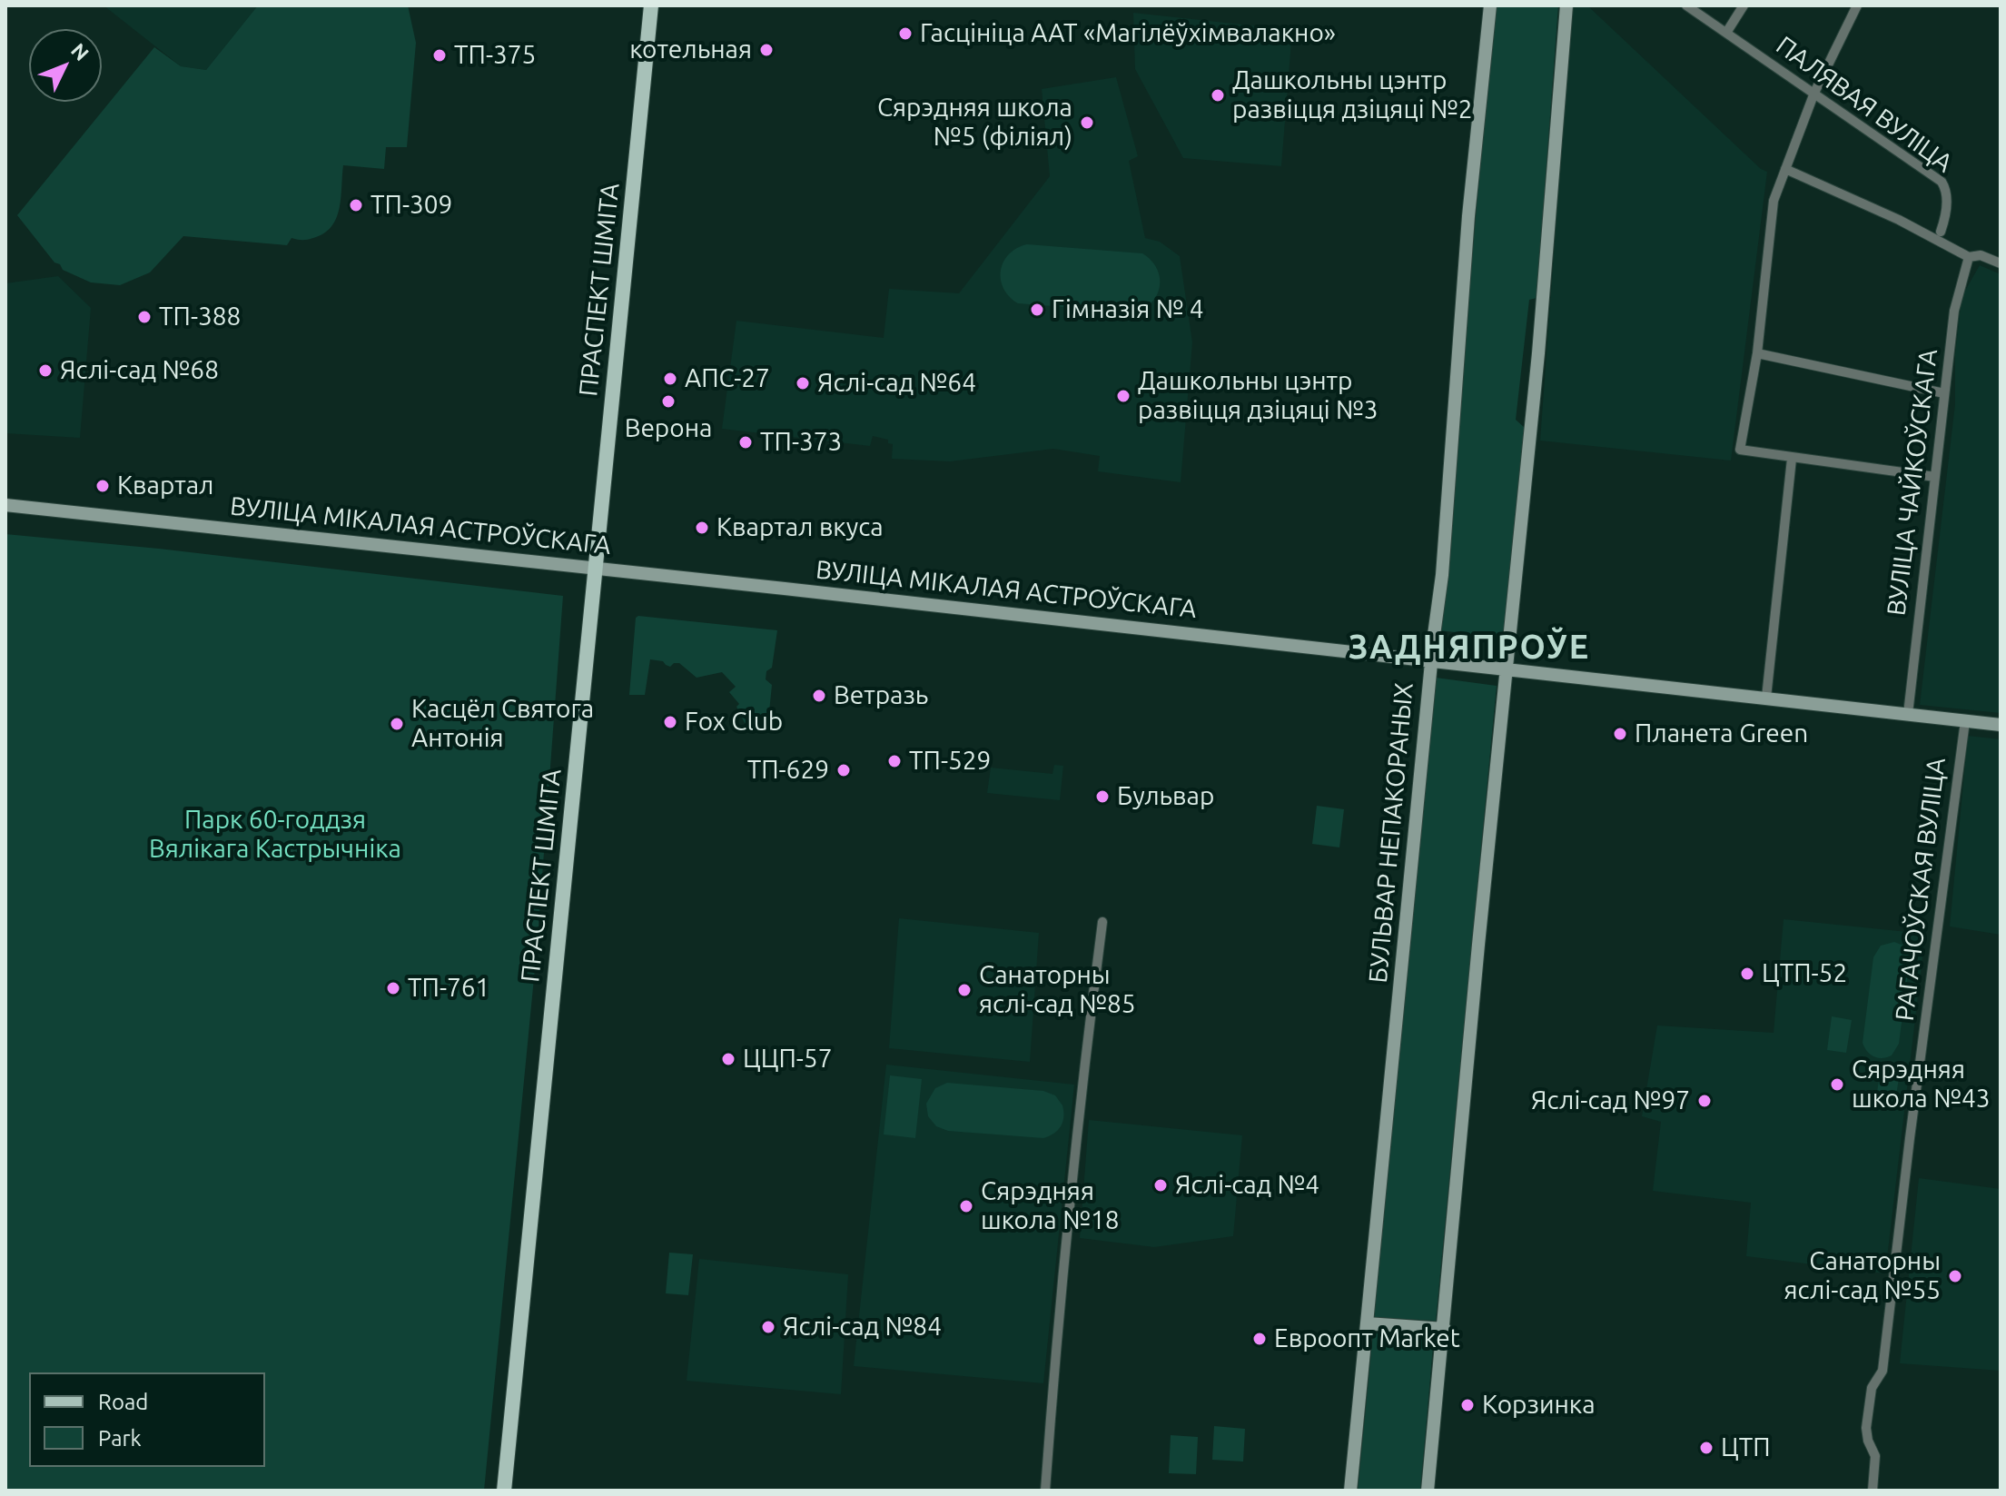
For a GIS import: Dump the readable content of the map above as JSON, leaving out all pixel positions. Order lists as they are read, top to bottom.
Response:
{
  "streets": {
    "main road": ["ПРАСПЕКТ ШМІТА", "ВУЛІЦА МІКАЛАЯ АСТРОЎСКАГА", "БУЛЬВАР НЕПАКОРАНЫХ"],
    "street": ["ПАЛЯВАЯ ВУЛІЦА", "ВУЛІЦА ЧАЙКОЎСКАГА", "РАГАЧОЎСКАЯ ВУЛІЦА"]
  },
  "crossings": [
    ["ПРАСПЕКТ ШМІТА", "ВУЛІЦА МІКАЛАЯ АСТРОЎСКАГА"],
    ["ВУЛІЦА ЧАЙКОЎСКАГА", "ВУЛІЦА МІКАЛАЯ АСТРОЎСКАГА"],
    ["ВУЛІЦА МІКАЛАЯ АСТРОЎСКАГА", "БУЛЬВАР НЕПАКОРАНЫХ"],
    ["ВУЛІЦА МІКАЛАЯ АСТРОЎСКАГА", "РАГАЧОЎСКАЯ ВУЛІЦА"]
  ],
  "districts": ["ЗАДНЯПРОЎЕ"],
  "parks": ["Парк 60-годдзя Вялікага Кастрычніка"],
  "places": [
    "Гасцініца ААТ «Магілёўхімвалакно»",
    "котельная",
    "ТП-375",
    "Дашкольны цэнтр развіцця дзіцяці №2",
    "Сярэдняя школа №5 (філіял)",
    "ТП-309",
    "Гімназія № 4",
    "ТП-388",
    "Яслі-сад №68",
    "АПС-27",
    "Яслі-сад №64",
    "Дашкольны цэнтр развіцця дзіцяці №3",
    "Верона",
    "ТП-373",
    "Квартал",
    "Квартал вкуса",
    "Ветразь",
    "Fox Club",
    "Касцёл Святога Антонія",
    "Планета Green",
    "ТП-529",
    "ТП-629",
    "Бульвар",
    "ЦТП-52",
    "ТП-761",
    "Санаторны яслі-сад №85",
    "ЦЦП-57",
    "Сярэдняя школа №43",
    "Яслі-сад №97",
    "Яслі-сад №4",
    "Сярэдняя школа №18",
    "Санаторны яслі-сад №55",
    "Яслі-сад №84",
    "Евроопт Market",
    "Корзинка",
    "ЦТП"
  ],
  "legend": ["Road", "Park"],
  "north": "top right"
}
